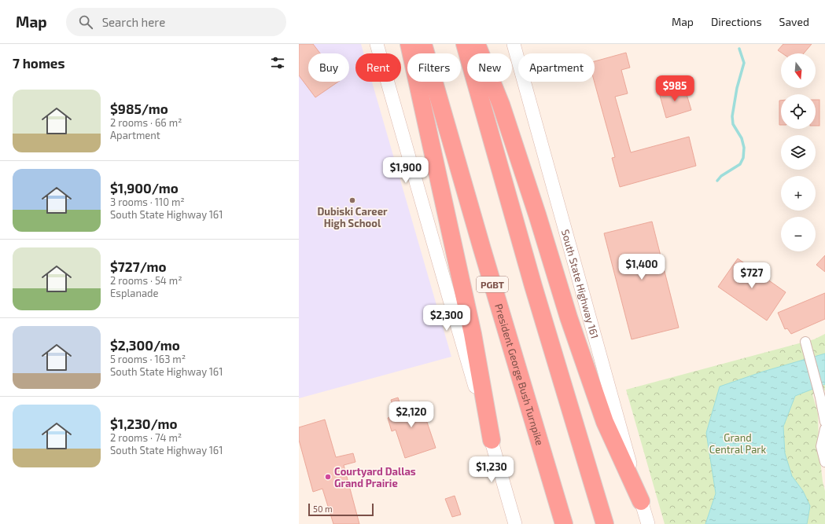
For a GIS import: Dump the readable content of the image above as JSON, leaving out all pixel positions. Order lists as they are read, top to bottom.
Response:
{
  "streets": {
    "highway": ["PGBT", "President George Bush Turnpike"],
    "main road": ["South State Highway 161"]
  },
  "parks": ["Grand Central Park"],
  "places": ["Dubiski Career High School", "Courtyard Dallas Grand Prairie"],
  "scale_bar": "50 m",
  "north": "bottom",
  "page": {
    "header": "Map",
    "search": "Search here",
    "nav": ["Map", "Directions", "Saved"],
    "heading": "7 homes",
    "map_buttons": ["+", "−"],
    "chip": [
      "Buy",
      "Rent",
      "Filters",
      "New",
      "Apartment"
    ],
    "price": [
      "$985",
      "$1,900",
      "$1,400",
      "$727",
      "$2,300",
      "$2,120",
      "$1,230"
    ],
    "list": [
      {
        "name": "$985/mo",
        "note": "2 rooms · 66 m² · Apartment"
      },
      {
        "name": "$1,900/mo",
        "note": "3 rooms · 110 m² · South State Highway 161"
      },
      {
        "name": "$727/mo",
        "note": "2 rooms · 54 m² · Esplanade"
      },
      {
        "name": "$2,300/mo",
        "note": "5 rooms · 163 m² · South State Highway 161"
      },
      {
        "name": "$1,230/mo",
        "note": "2 rooms · 74 m² · South State Highway 161"
      }
    ],
    "scale": "50 m"
  }
}
